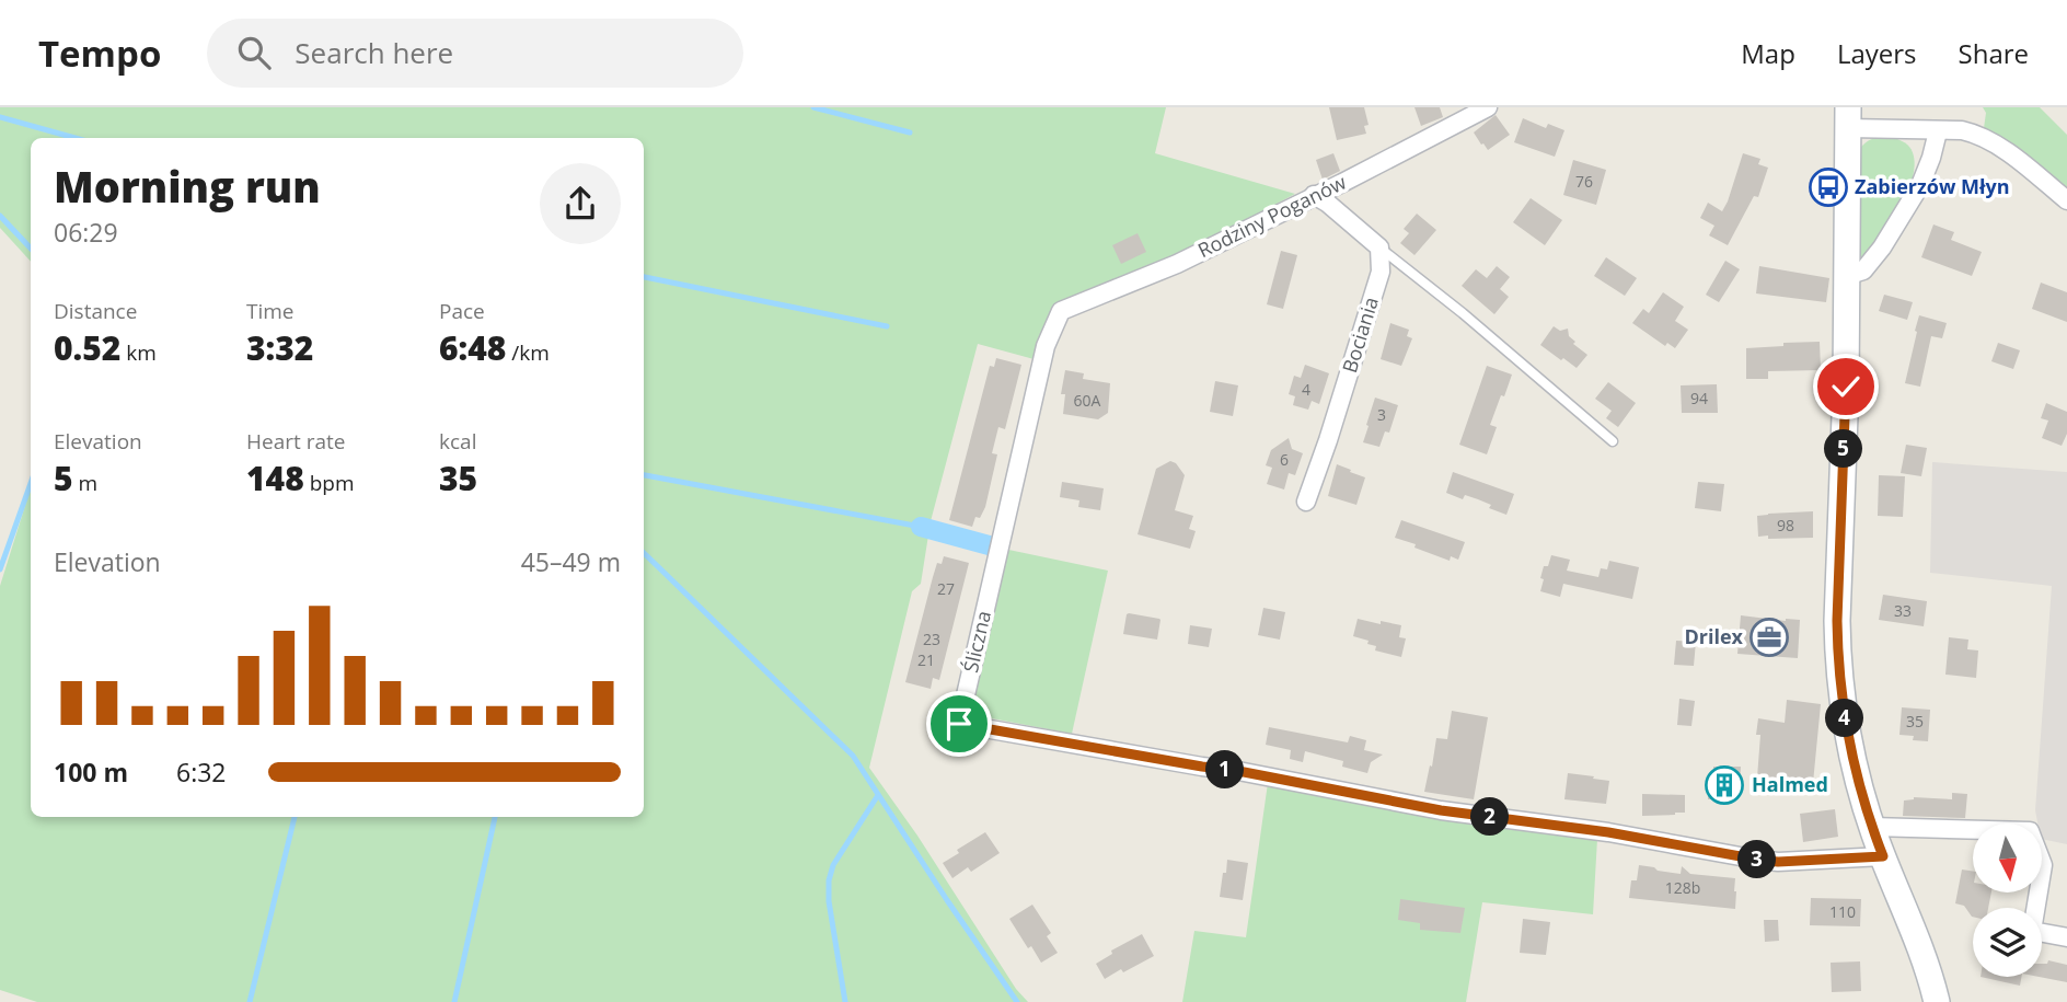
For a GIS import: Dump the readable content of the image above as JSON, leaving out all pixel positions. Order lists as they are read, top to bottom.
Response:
{
  "streets": {
    "street": ["Rodziny Poganów", "Bociania", "Śliczna"]
  },
  "crossings": [
    ["Rodziny Poganów", "Śliczna"]
  ],
  "places": {
    "bus stop": ["Zabierzów Młyn"],
    "office": ["Drilex"],
    "building": ["Halmed"]
  },
  "house_numbers": [
    "76",
    "4",
    "94",
    "60A",
    "3",
    "6",
    "98",
    "27",
    "33",
    "23",
    "21",
    "35",
    "128b",
    "110"
  ],
  "north": "bottom",
  "page": {
    "header": "Tempo",
    "search": "Search here",
    "nav": ["Map", "Layers", "Share"],
    "heading": ["Morning run", "06:29"],
    "stats": [
      ["Distance", "0.52 km"],
      ["Time", "3:32"],
      ["Pace", "6:48 /km"],
      ["Elevation", "5 m"],
      ["Heart rate", "148 bpm"],
      ["kcal", "35"]
    ],
    "pins": [
      "5",
      "4",
      "1",
      "2",
      "3"
    ],
    "chart": ["Elevation", "45–49 m"],
    "list": [
      {
        "name": "100 m",
        "note": "6:32"
      }
    ]
  }
}
